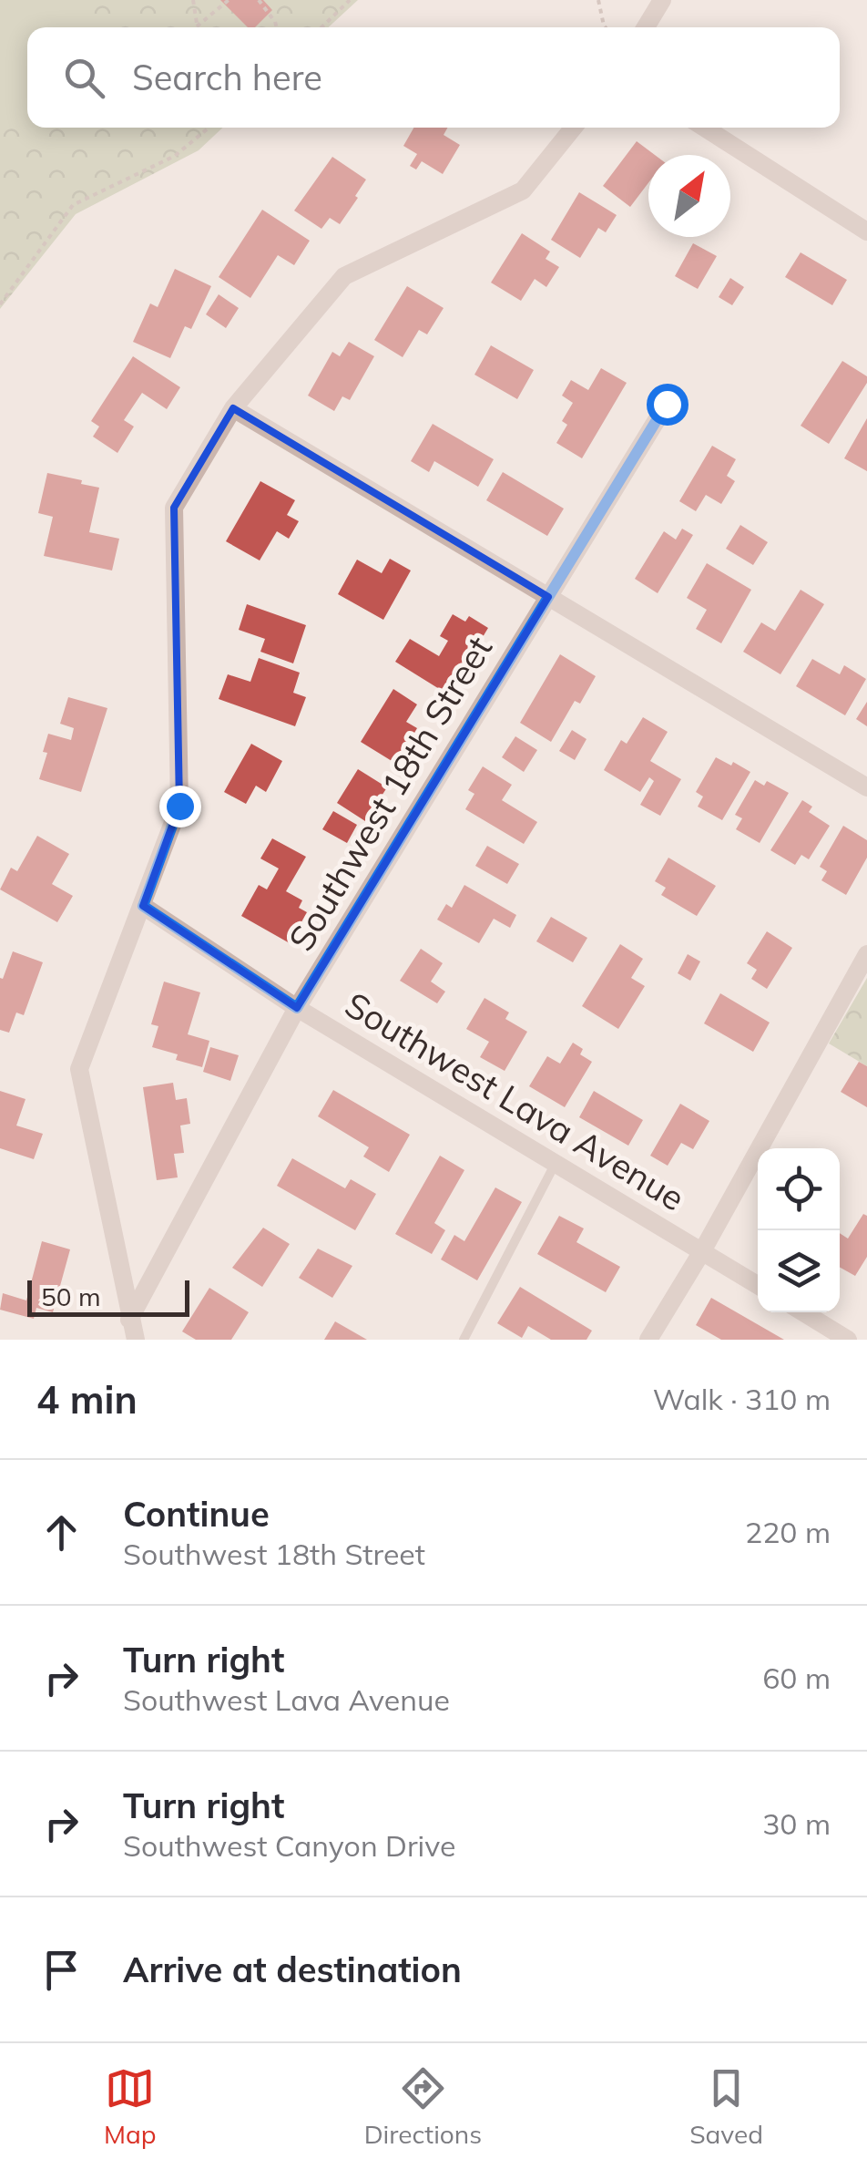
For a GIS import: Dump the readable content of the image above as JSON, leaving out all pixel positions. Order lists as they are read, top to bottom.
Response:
{
  "streets": {
    "street": ["Southwest 18th Street", "Southwest Lava Avenue"]
  },
  "crossings": [
    ["Southwest 18th Street", "Southwest Lava Avenue"]
  ],
  "scale_bar": "50 m",
  "north": "top right",
  "page": {
    "search": "Search here",
    "scale": "50 m",
    "heading": ["4 min", "Walk · 310 m"],
    "list": [
      ["Continue", "Southwest 18th Street", "220 m"],
      ["Turn right", "Southwest Lava Avenue", "60 m"],
      ["Turn right", "Southwest Canyon Drive", "30 m"],
      "Arrive at destination"
    ],
    "nav": ["Map", "Directions", "Saved"]
  }
}
